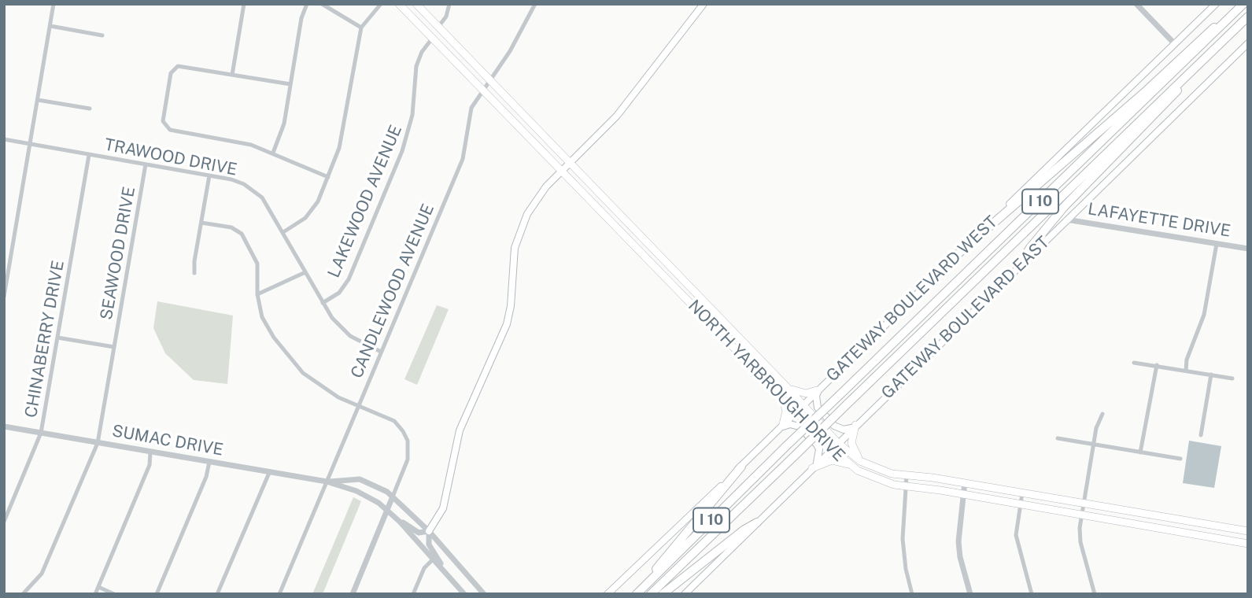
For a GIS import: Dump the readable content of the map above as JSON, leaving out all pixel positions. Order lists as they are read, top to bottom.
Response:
{
  "streets": {
    "highway": ["I 10"],
    "main road": ["GATEWAY BOULEVARD WEST", "GATEWAY BOULEVARD EAST", "NORTH YARBROUGH DRIVE"],
    "street": [
      "TRAWOOD DRIVE",
      "LAKEWOOD AVENUE",
      "LAFAYETTE DRIVE",
      "SEAWOOD DRIVE",
      "CANDLEWOOD AVENUE",
      "CHINABERRY DRIVE",
      "SUMAC DRIVE"
    ]
  },
  "crossings": [
    ["TRAWOOD DRIVE", "LAKEWOOD AVENUE"],
    ["TRAWOOD DRIVE", "SEAWOOD DRIVE"],
    ["TRAWOOD DRIVE", "CANDLEWOOD AVENUE"],
    ["TRAWOOD DRIVE", "CHINABERRY DRIVE"],
    ["LAKEWOOD AVENUE", "NORTH YARBROUGH DRIVE"],
    ["LAFAYETTE DRIVE", "GATEWAY BOULEVARD EAST"],
    ["SEAWOOD DRIVE", "SUMAC DRIVE"],
    ["CANDLEWOOD AVENUE", "NORTH YARBROUGH DRIVE"],
    ["CANDLEWOOD AVENUE", "SUMAC DRIVE"],
    ["GATEWAY BOULEVARD WEST", "NORTH YARBROUGH DRIVE"],
    ["GATEWAY BOULEVARD EAST", "NORTH YARBROUGH DRIVE"],
    ["CHINABERRY DRIVE", "SUMAC DRIVE"]
  ]
}
